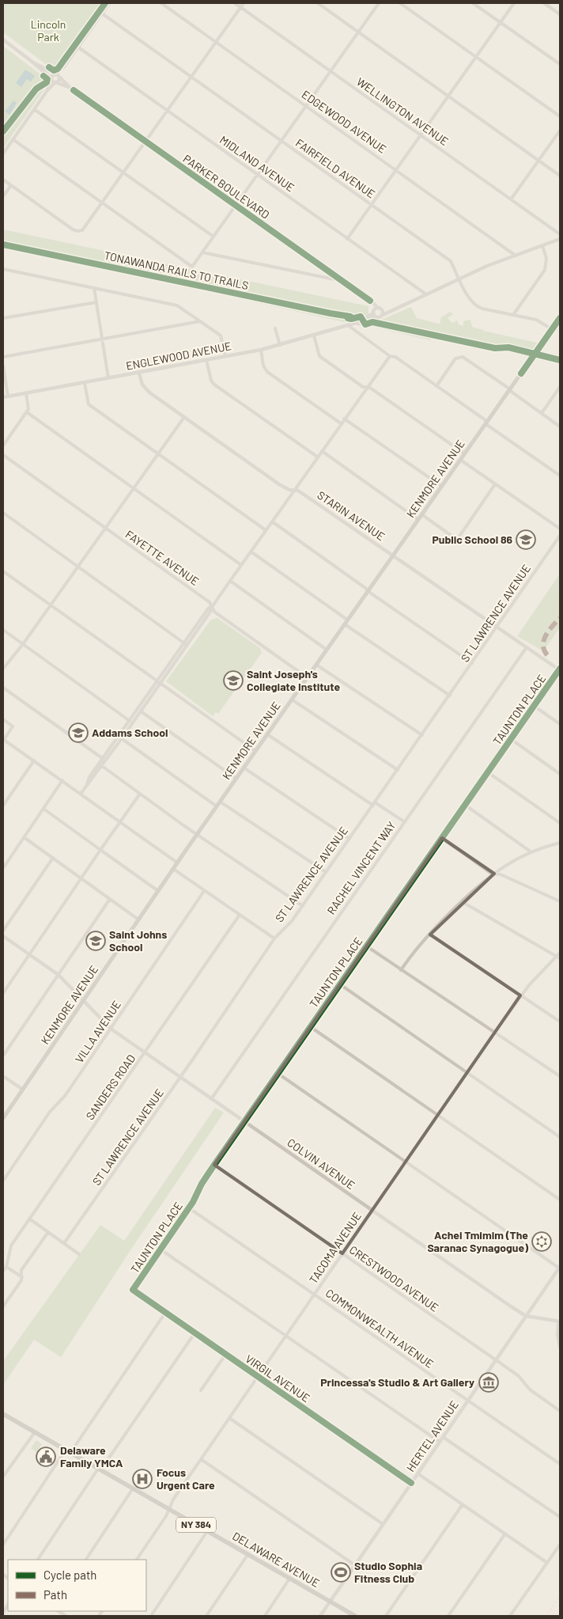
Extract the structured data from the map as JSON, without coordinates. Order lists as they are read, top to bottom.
{
  "streets": {
    "main road": ["KENMORE AVENUE", "NY 384", "DELAWARE AVENUE"],
    "street": [
      "WELLINGTON AVENUE",
      "EDGEWOOD AVENUE",
      "MIDLAND AVENUE",
      "FAIRFIELD AVENUE",
      "PARKER BOULEVARD",
      "ENGLEWOOD AVENUE",
      "STARIN AVENUE",
      "FAYETTE AVENUE",
      "ST LAWRENCE AVENUE",
      "TAUNTON PLACE",
      "RACHEL VINCENT WAY",
      "VILLA AVENUE",
      "SANDERS ROAD",
      "COLVIN AVENUE",
      "TACOMA AVENUE",
      "CRESTWOOD AVENUE",
      "COMMONWEALTH AVENUE",
      "VIRGIL AVENUE",
      "HERTEL AVENUE"
    ],
    "cycle path": ["TONAWANDA RAILS TO TRAILS"]
  },
  "crossings": [
    ["EDGEWOOD AVENUE", "ENGLEWOOD AVENUE"],
    ["MIDLAND AVENUE", "ENGLEWOOD AVENUE"],
    ["FAIRFIELD AVENUE", "ENGLEWOOD AVENUE"],
    ["FAIRFIELD AVENUE", "KENMORE AVENUE"],
    ["PARKER BOULEVARD", "ENGLEWOOD AVENUE"],
    ["ENGLEWOOD AVENUE", "STARIN AVENUE"],
    ["KENMORE AVENUE", "STARIN AVENUE"],
    ["KENMORE AVENUE", "FAYETTE AVENUE"],
    ["KENMORE AVENUE", "COLVIN AVENUE"],
    ["STARIN AVENUE", "ST LAWRENCE AVENUE"],
    ["STARIN AVENUE", "TAUNTON PLACE"],
    ["STARIN AVENUE", "RACHEL VINCENT WAY"],
    ["ST LAWRENCE AVENUE", "COLVIN AVENUE"],
    ["TAUNTON PLACE", "COLVIN AVENUE"],
    ["TAUNTON PLACE", "CRESTWOOD AVENUE"],
    ["TAUNTON PLACE", "COMMONWEALTH AVENUE"],
    ["TAUNTON PLACE", "VIRGIL AVENUE"],
    ["RACHEL VINCENT WAY", "COLVIN AVENUE"],
    ["VILLA AVENUE", "COLVIN AVENUE"],
    ["SANDERS ROAD", "COLVIN AVENUE"],
    ["COLVIN AVENUE", "TACOMA AVENUE"],
    ["COLVIN AVENUE", "HERTEL AVENUE"],
    ["TACOMA AVENUE", "CRESTWOOD AVENUE"],
    ["TACOMA AVENUE", "COMMONWEALTH AVENUE"],
    ["TACOMA AVENUE", "VIRGIL AVENUE"],
    ["TACOMA AVENUE", "DELAWARE AVENUE"],
    ["CRESTWOOD AVENUE", "HERTEL AVENUE"],
    ["COMMONWEALTH AVENUE", "HERTEL AVENUE"],
    ["VIRGIL AVENUE", "HERTEL AVENUE"],
    ["HERTEL AVENUE", "DELAWARE AVENUE"]
  ],
  "parks": ["Lincoln Park"],
  "places": {
    "school or university": [
      "Public School 86",
      "Saint Joseph's Collegiate Institute",
      "Addams School",
      "Saint Johns School"
    ],
    "synagogue": ["Achei Tmimim (The Saranac Synagogue)"],
    "museum": ["Princessa's Studio & Art Gallery"],
    "public building": ["Delaware Family YMCA"],
    "hospital": ["Focus Urgent Care"],
    "sports": ["Studio Sophia Fitness Club"]
  },
  "legend": ["Cycle path", "Path"]
}
